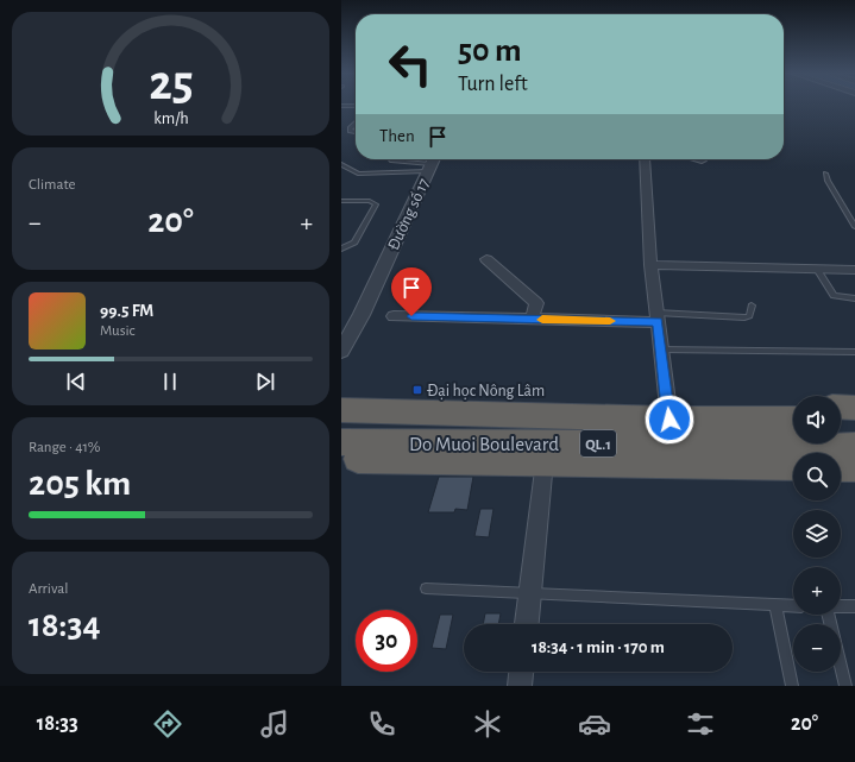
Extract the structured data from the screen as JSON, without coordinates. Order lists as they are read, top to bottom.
{
  "streets": {
    "highway": ["Do Muoi Boulevard", "QL.1"],
    "street": ["Đường số 17"]
  },
  "places": {
    "transit": ["Đại học Nông Lâm"]
  },
  "page": {
    "turn": ["50 m", "Turn left"],
    "then": "Then",
    "tile": [
      "Climate",
      ["Range · 41%", "205 km"],
      ["Arrival", "18:34"]
    ],
    "heat": ["−", "20°", "+"],
    "song": ["99.5 FM", "Music"],
    "map_buttons": ["+", "−"],
    "limit": "30",
    "trip": "18:34 · 1 min · 170 m",
    "tabs": ["18:33", "20°"],
    "gauge": ["25", "km/h"]
  }
}
